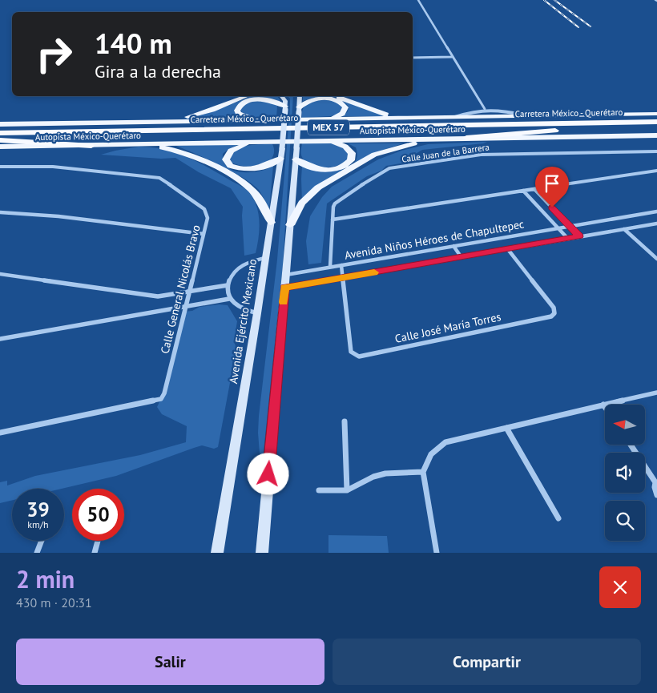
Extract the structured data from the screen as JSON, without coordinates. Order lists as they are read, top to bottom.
{
  "streets": {
    "highway": ["Carretera México - Querétaro", "MEX 57"],
    "main road": ["Autopista México-Querétaro", "Avenida Ejército Mexicano"],
    "street": [
      "Calle Juan de la Barrera",
      "Avenida Niños Héroes de Chapultepec",
      "Calle General Nicolás Bravo",
      "Calle José María Torres"
    ]
  },
  "crossings": [
    ["Calle Juan de la Barrera", "Avenida Niños Héroes de Chapultepec"],
    ["Avenida Niños Héroes de Chapultepec", "Calle José María Torres"]
  ],
  "north": "left",
  "page": {
    "turn": ["140 m", "Gira a la derecha"],
    "speed": "39 km/h",
    "limit": "50",
    "heading": ["2 min", "430 m · 20:31"],
    "buttons": ["Salir", "Compartir"]
  }
}
